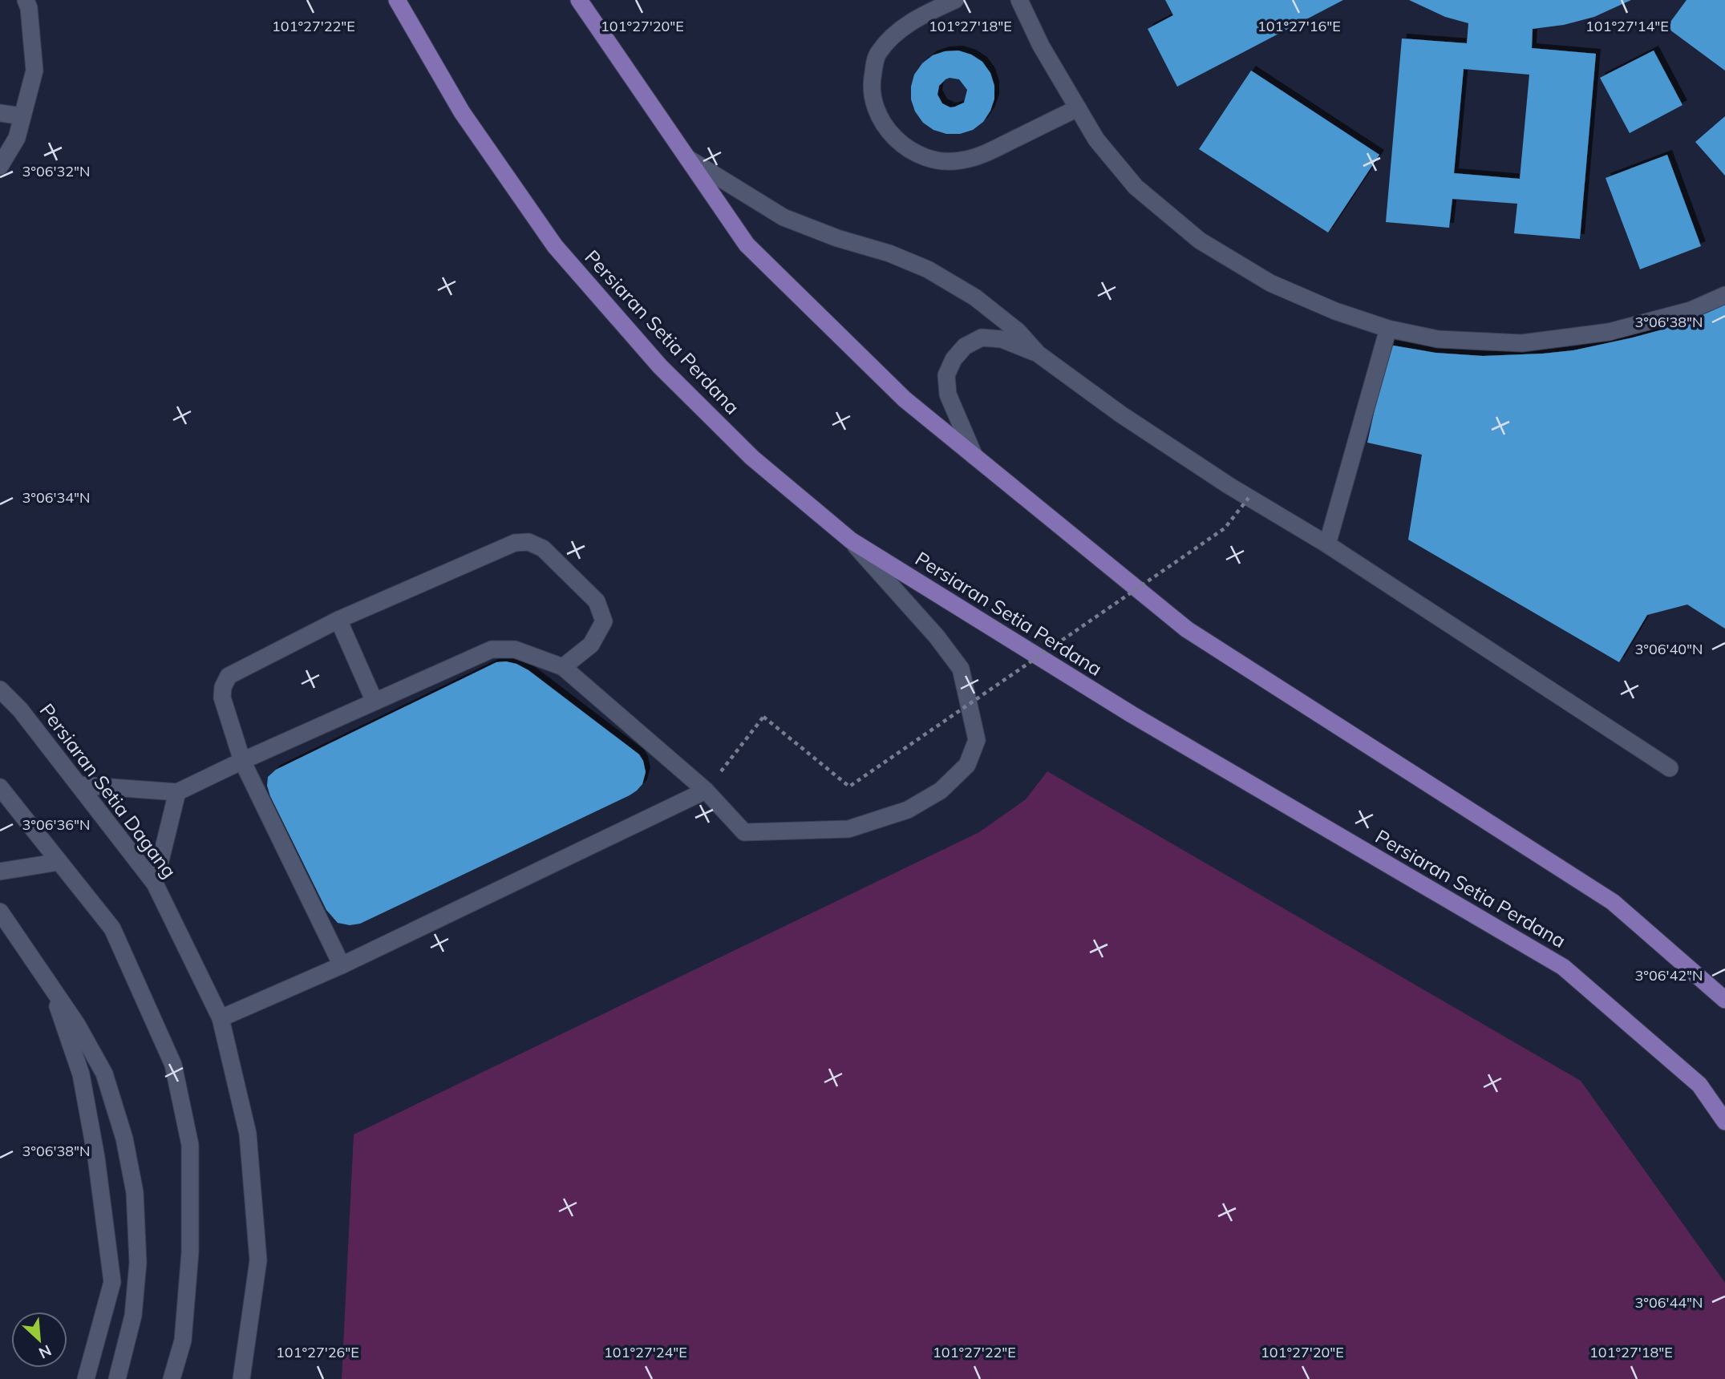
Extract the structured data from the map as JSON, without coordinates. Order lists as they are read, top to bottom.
{
  "streets": {
    "main road": ["Persiaran Setia Perdana"],
    "street": ["Persiaran Setia Dagang"]
  },
  "north": "bottom right",
  "coordinates": [
    "101°27'16\"E",
    "101°27'14\"E",
    "101°27'22\"E",
    "101°27'20\"E",
    "101°27'18\"E",
    "3°06'32\"N",
    "3°06'38\"N",
    "3°06'34\"N",
    "3°06'40\"N",
    "3°06'36\"N",
    "3°06'42\"N",
    "3°06'44\"N",
    "101°27'26\"E",
    "101°27'24\"E"
  ]
}
